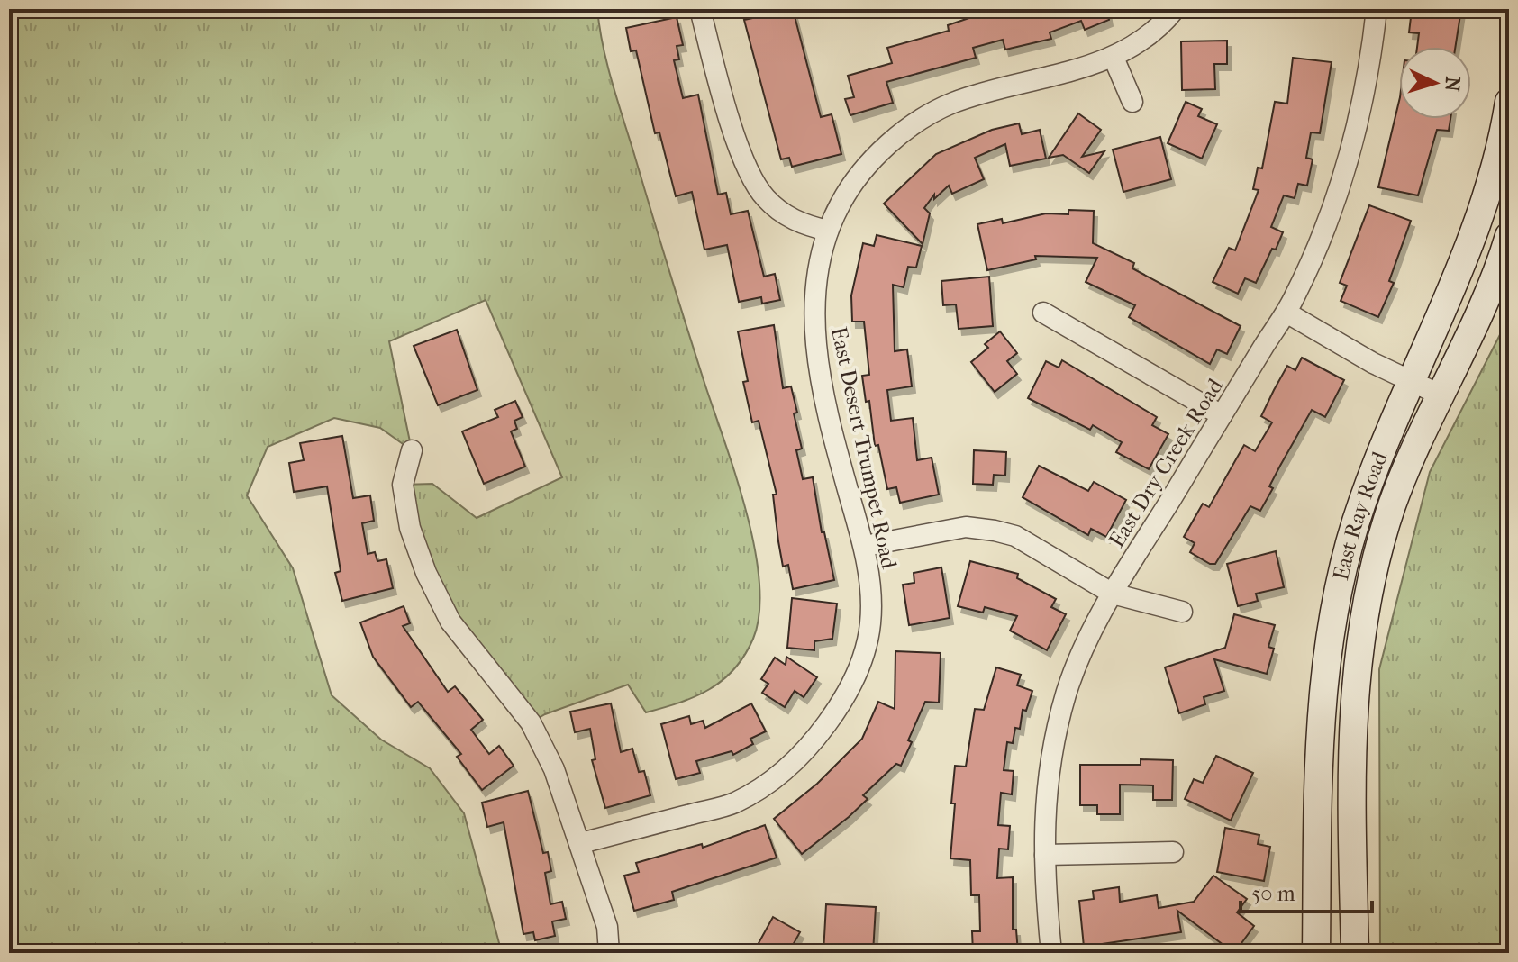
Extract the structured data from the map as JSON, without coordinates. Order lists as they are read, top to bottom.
{
  "streets": {
    "main road": ["East Ray Road"],
    "street": ["East Desert Trumpet Road", "East Dry Creek Road"]
  },
  "scale_bar": "50 m",
  "north": "right"
}
